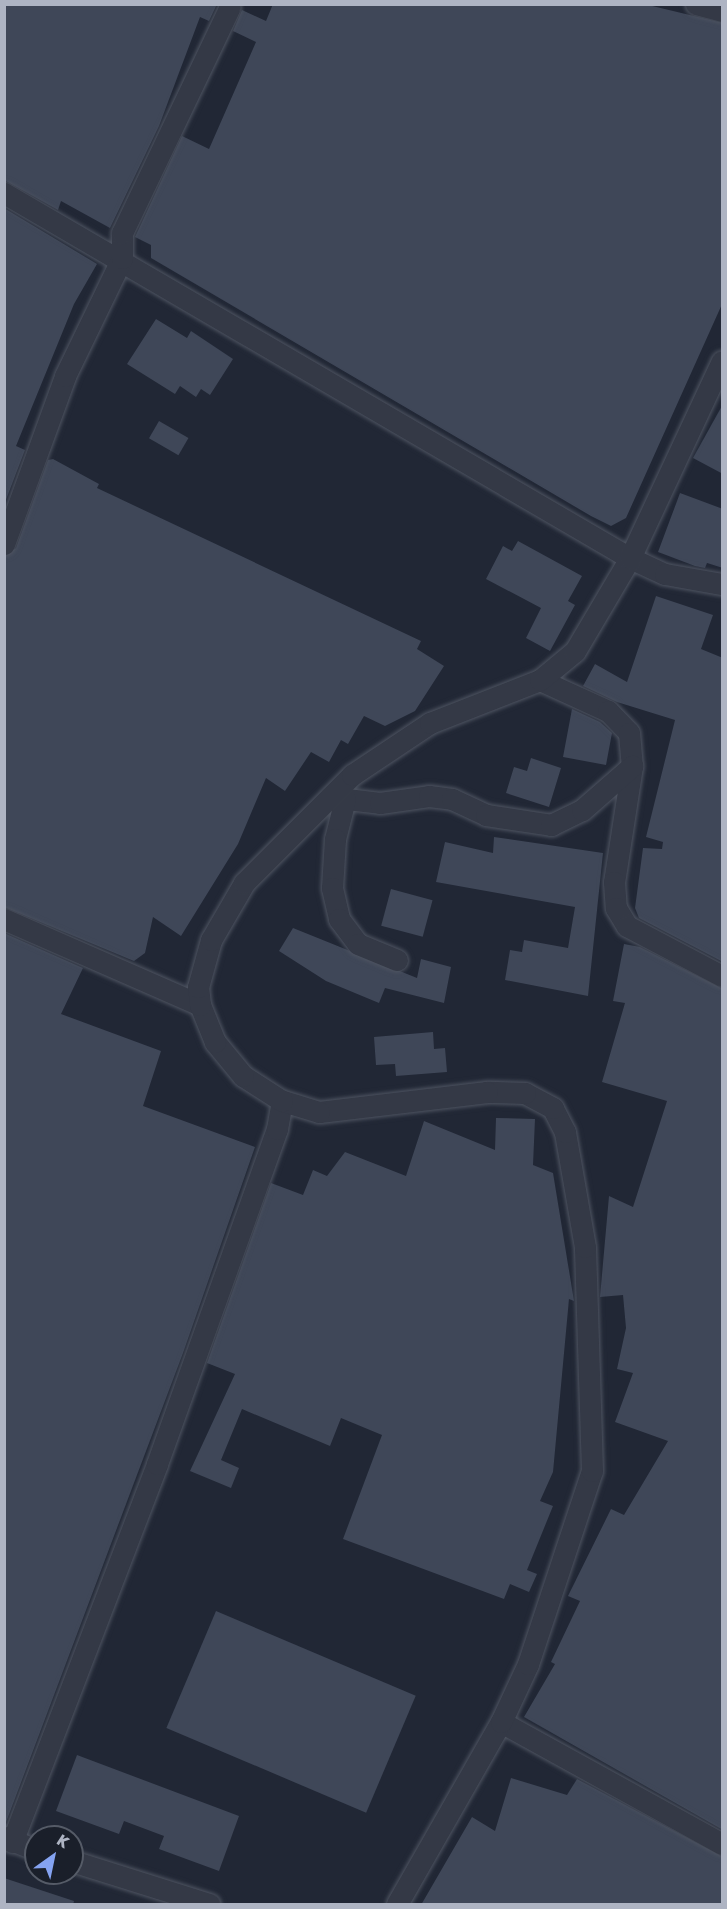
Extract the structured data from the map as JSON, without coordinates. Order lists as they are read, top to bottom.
{
  "north": "top right"
}
